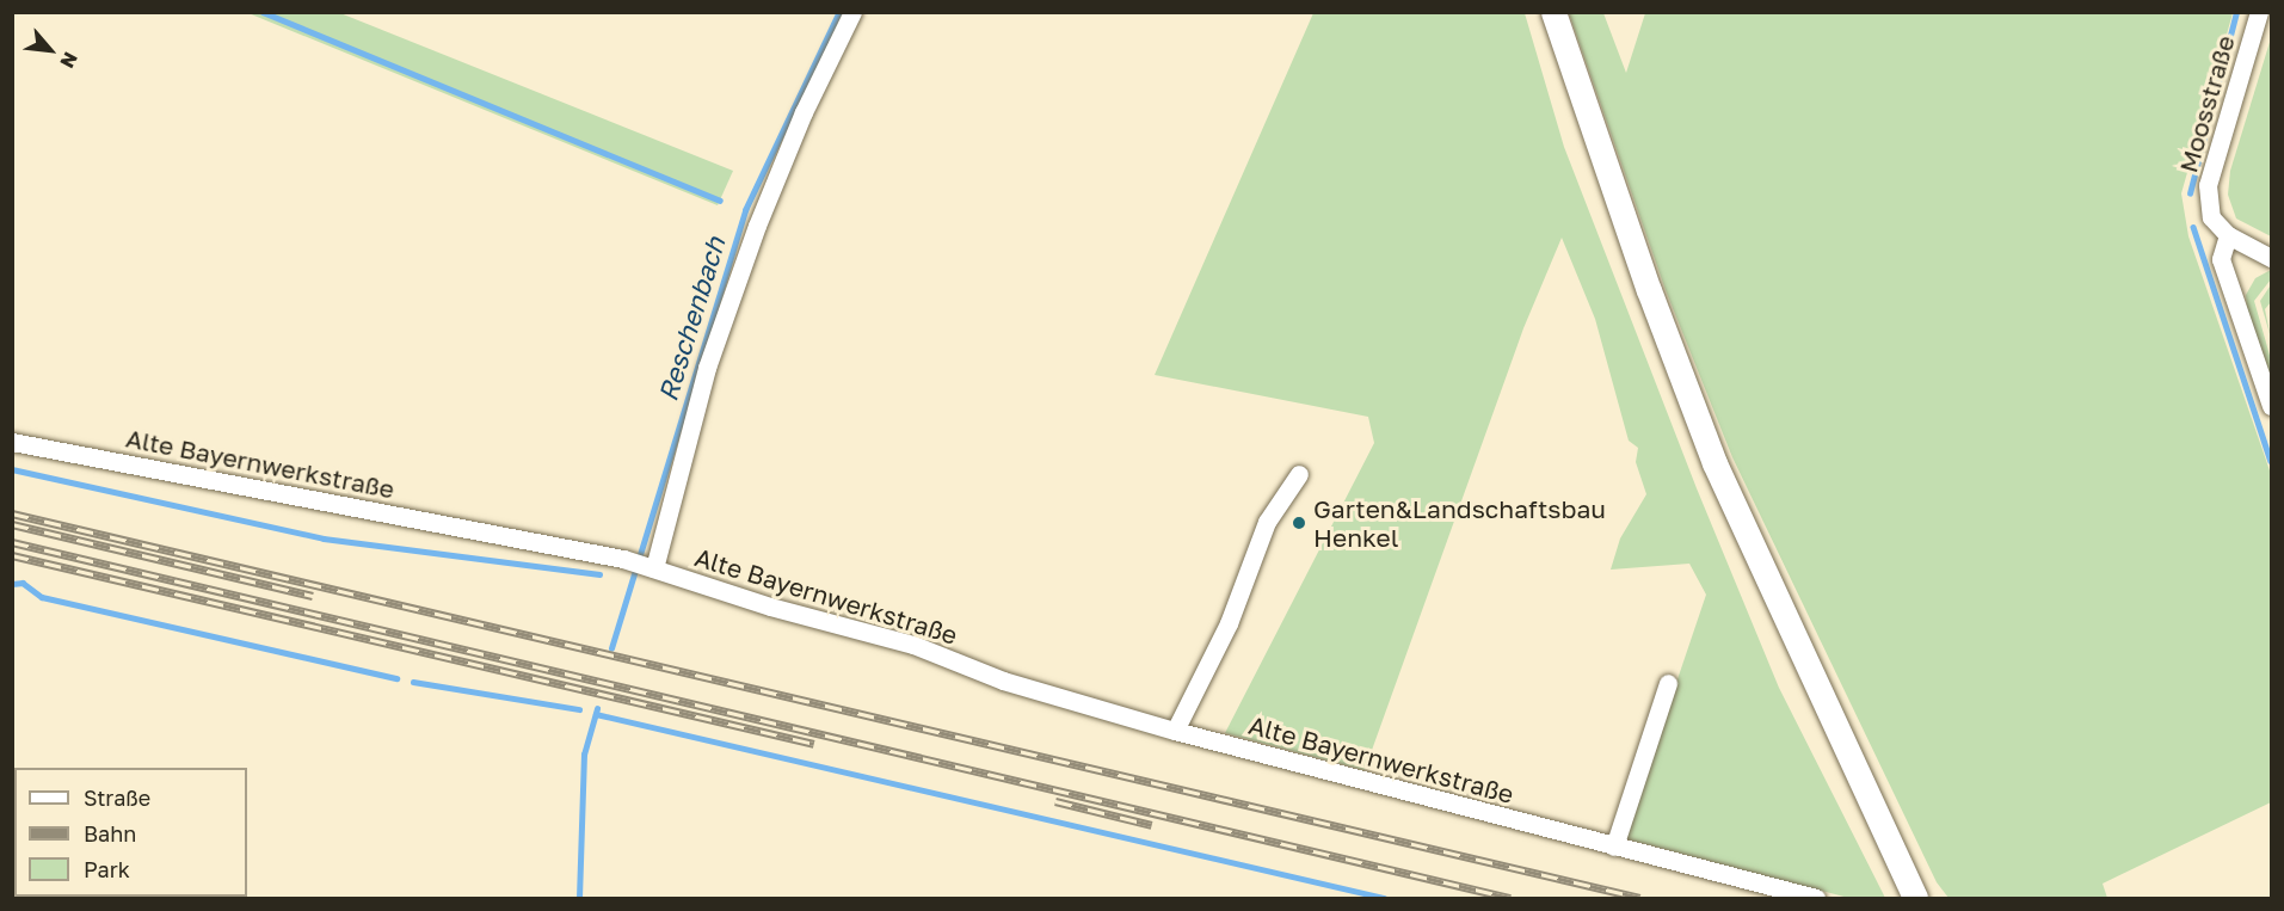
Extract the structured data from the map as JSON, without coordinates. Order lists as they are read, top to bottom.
{
  "streets": {
    "street": ["Moosstraße", "Alte Bayernwerkstraße"]
  },
  "water": ["Reschenbach"],
  "places": ["Garten&Landschaftsbau Henkel"],
  "legend": ["Straße", "Bahn", "Park"],
  "north": "bottom right"
}
